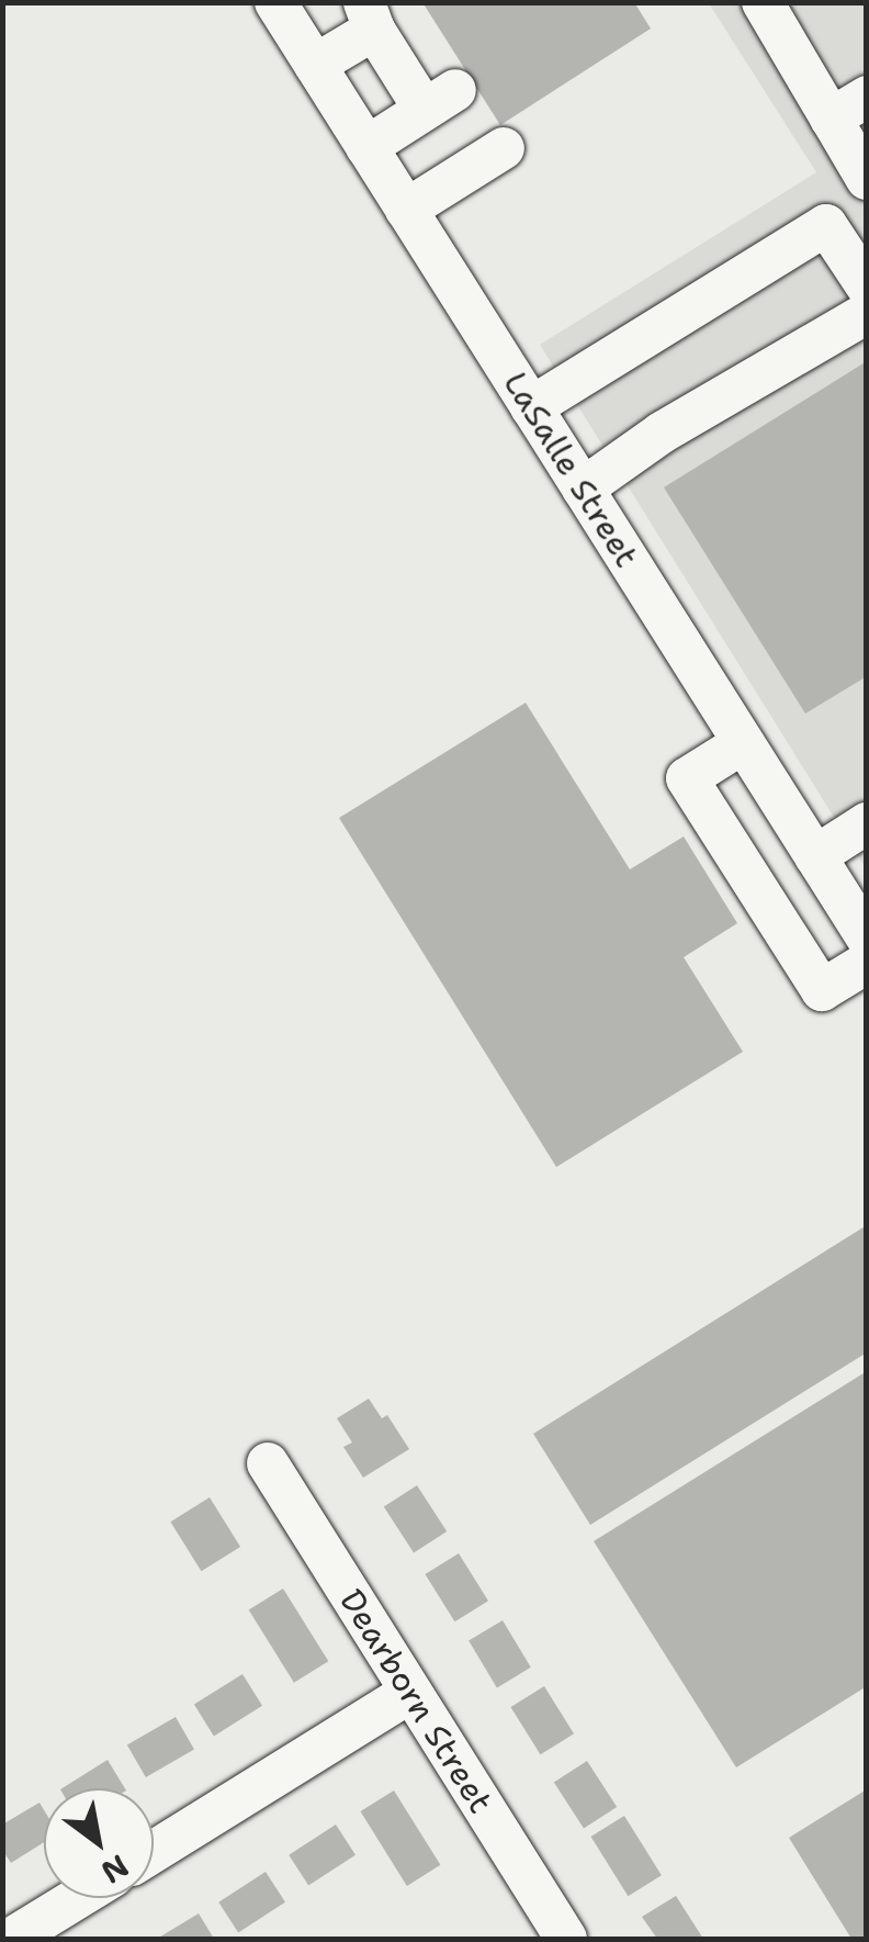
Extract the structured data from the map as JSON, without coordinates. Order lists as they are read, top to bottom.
{
  "streets": {
    "street": ["LaSalle Street", "Dearborn Street"]
  },
  "north": "bottom right"
}
